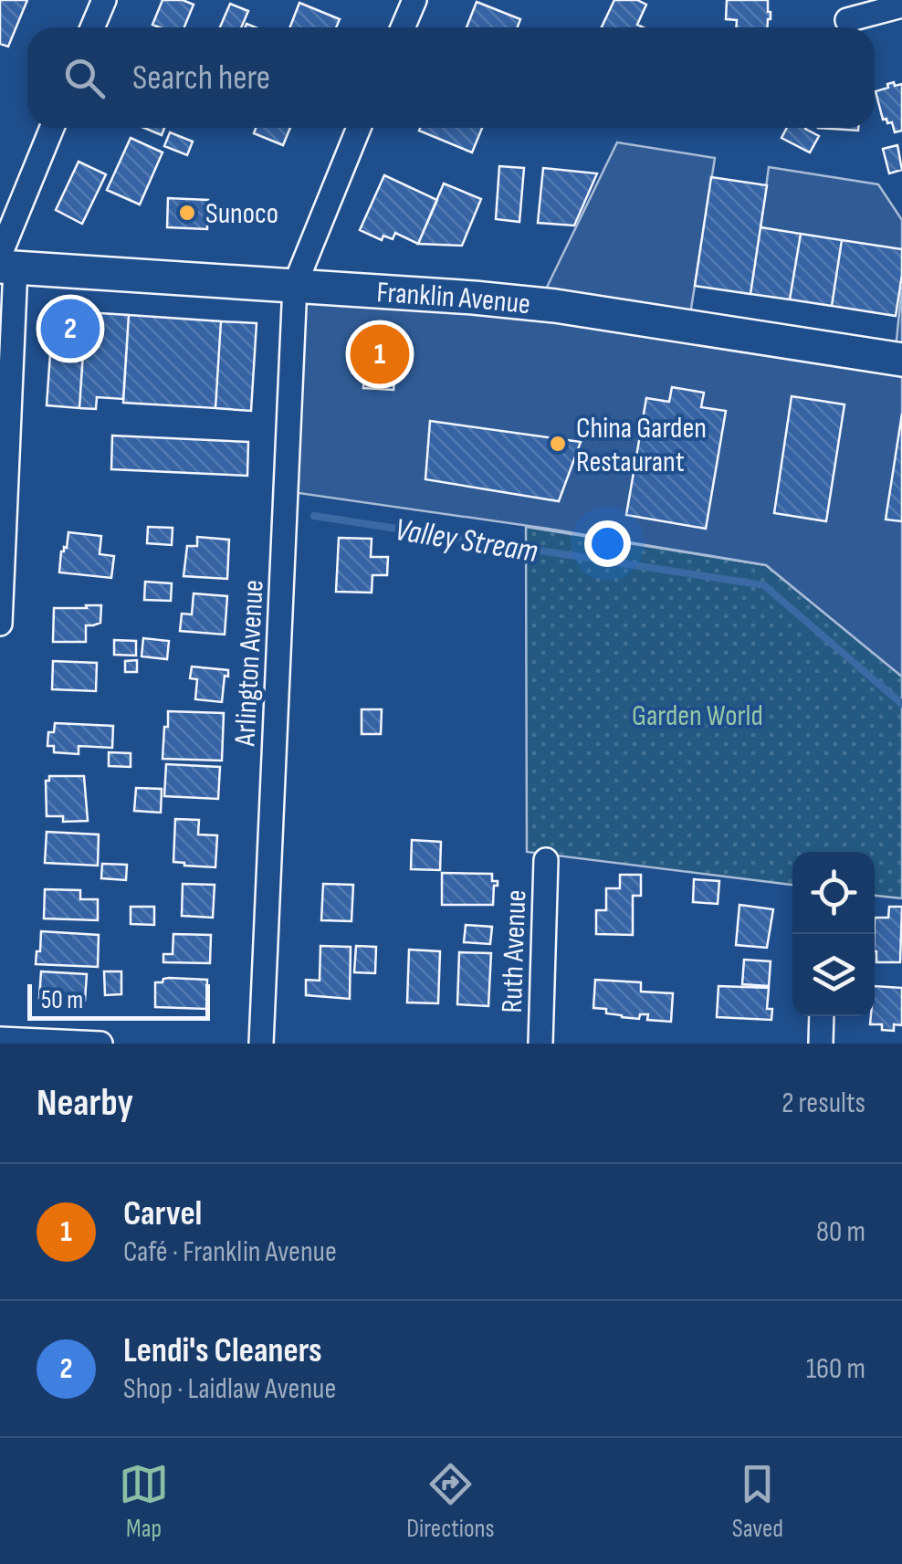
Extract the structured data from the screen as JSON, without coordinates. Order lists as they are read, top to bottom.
{
  "streets": {
    "main road": ["Franklin Avenue"],
    "street": ["Arlington Avenue", "Ruth Avenue"]
  },
  "crossings": [
    ["Franklin Avenue", "Arlington Avenue"]
  ],
  "water": ["Valley Stream"],
  "parks": ["Garden World"],
  "places": ["Sunoco", "China Garden Restaurant"],
  "scale_bar": "50 m",
  "page": {
    "search": "Search here",
    "pins": ["2", "1"],
    "scale": "50 m",
    "heading": ["Nearby", "2 results"],
    "list": [
      {
        "mark": "1",
        "name": "Carvel",
        "note": "Café · Franklin Avenue",
        "value": "80 m"
      },
      {
        "mark": "2",
        "name": "Lendi's Cleaners",
        "note": "Shop · Laidlaw Avenue",
        "value": "160 m"
      }
    ],
    "nav": ["Map", "Directions", "Saved"]
  }
}
